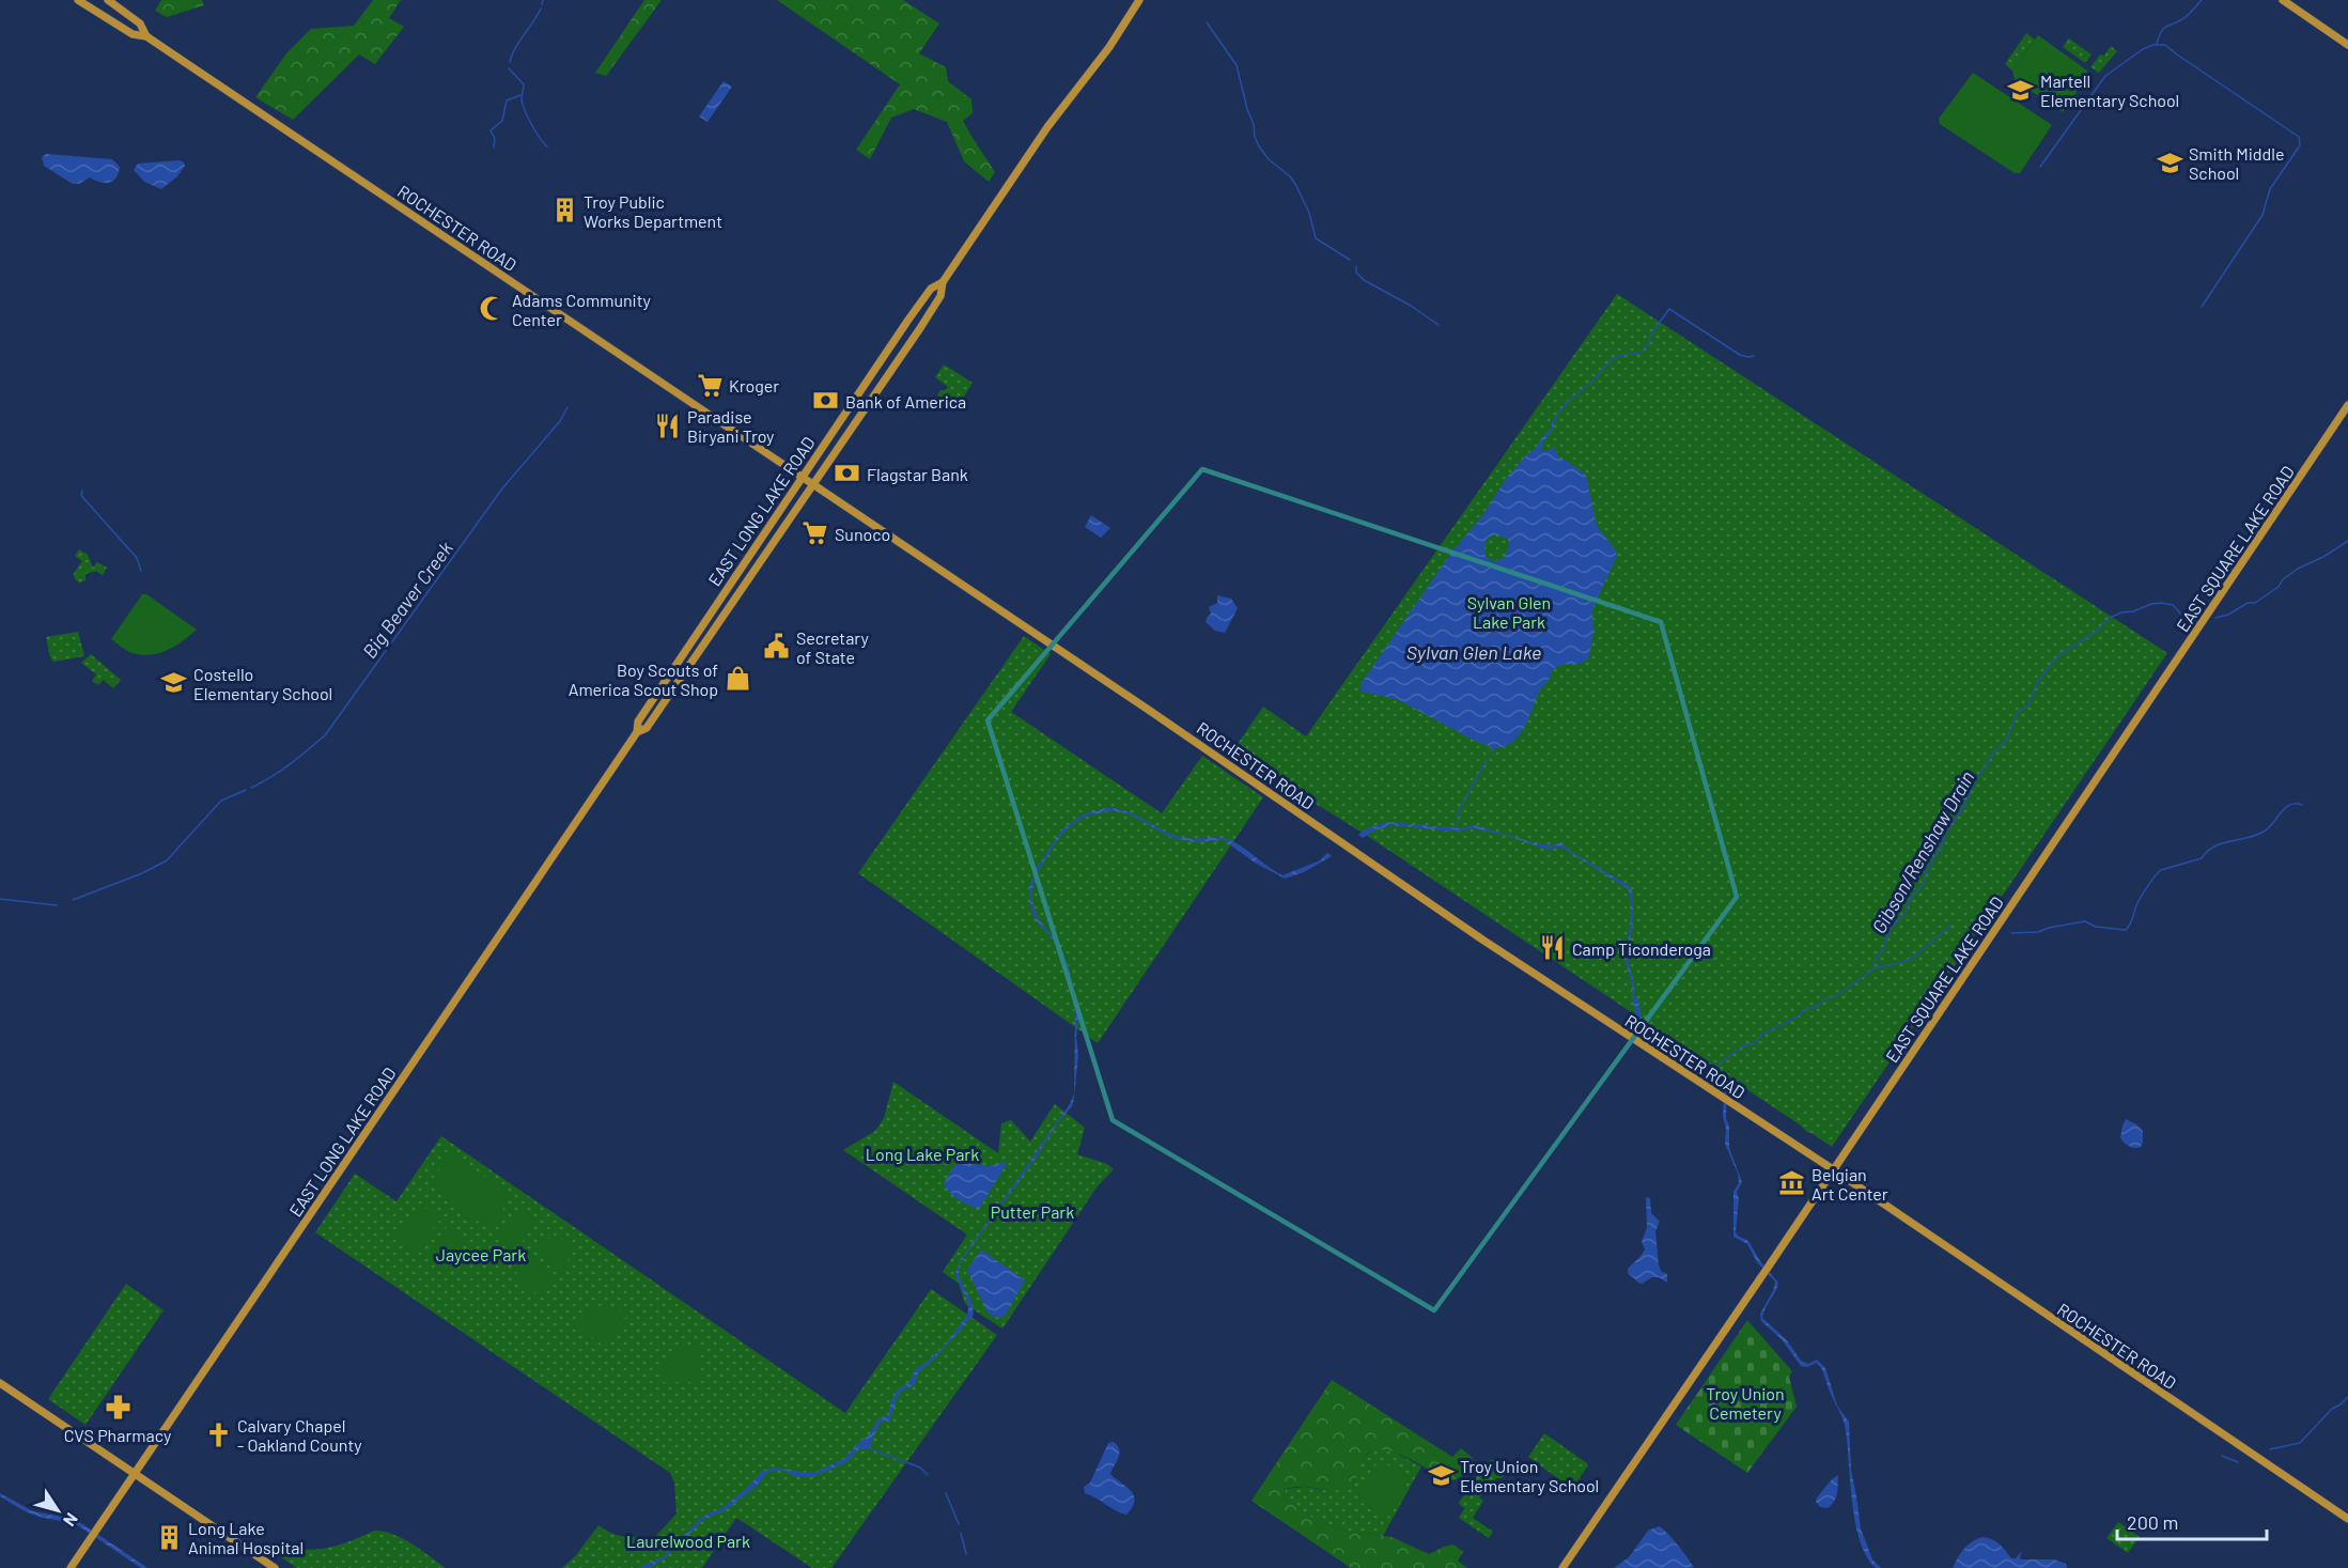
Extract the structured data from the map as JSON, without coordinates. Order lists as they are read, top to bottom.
{
  "streets": {
    "main road": ["ROCHESTER ROAD", "EAST LONG LAKE ROAD", "EAST SQUARE LAKE ROAD"]
  },
  "crossings": [
    ["ROCHESTER ROAD", "EAST LONG LAKE ROAD"],
    ["ROCHESTER ROAD", "EAST SQUARE LAKE ROAD"]
  ],
  "water": ["Big Beaver Creek", "Sylvan Glen Lake", "Gibson/Renshaw Drain"],
  "parks": [
    "Sylvan Glen Lake Park",
    "Long Lake Park",
    "Putter Park",
    "Jaycee Park",
    "Troy Union Cemetery",
    "Laurelwood Park"
  ],
  "places": {
    "school or university": [
      "Martell Elementary School",
      "Smith Middle School",
      "Costello Elementary School",
      "Troy Union Elementary School"
    ],
    "building": ["Troy Public Works Department", "Long Lake Animal Hospital"],
    "mosque": ["Adams Community Center"],
    "supermarket": ["Kroger", "Sunoco"],
    "bank": ["Bank of America", "Flagstar Bank"],
    "restaurant": ["Paradise Biryani Troy", "Camp Ticonderoga"],
    "public building": ["Secretary of State"],
    "shop": ["Boy Scouts of America Scout Shop"],
    "museum": ["Belgian Art Center"],
    "pharmacy": ["CVS Pharmacy"],
    "church": ["Calvary Chapel - Oakland County"]
  },
  "scale_bar": "200 m",
  "north": "bottom right"
}
